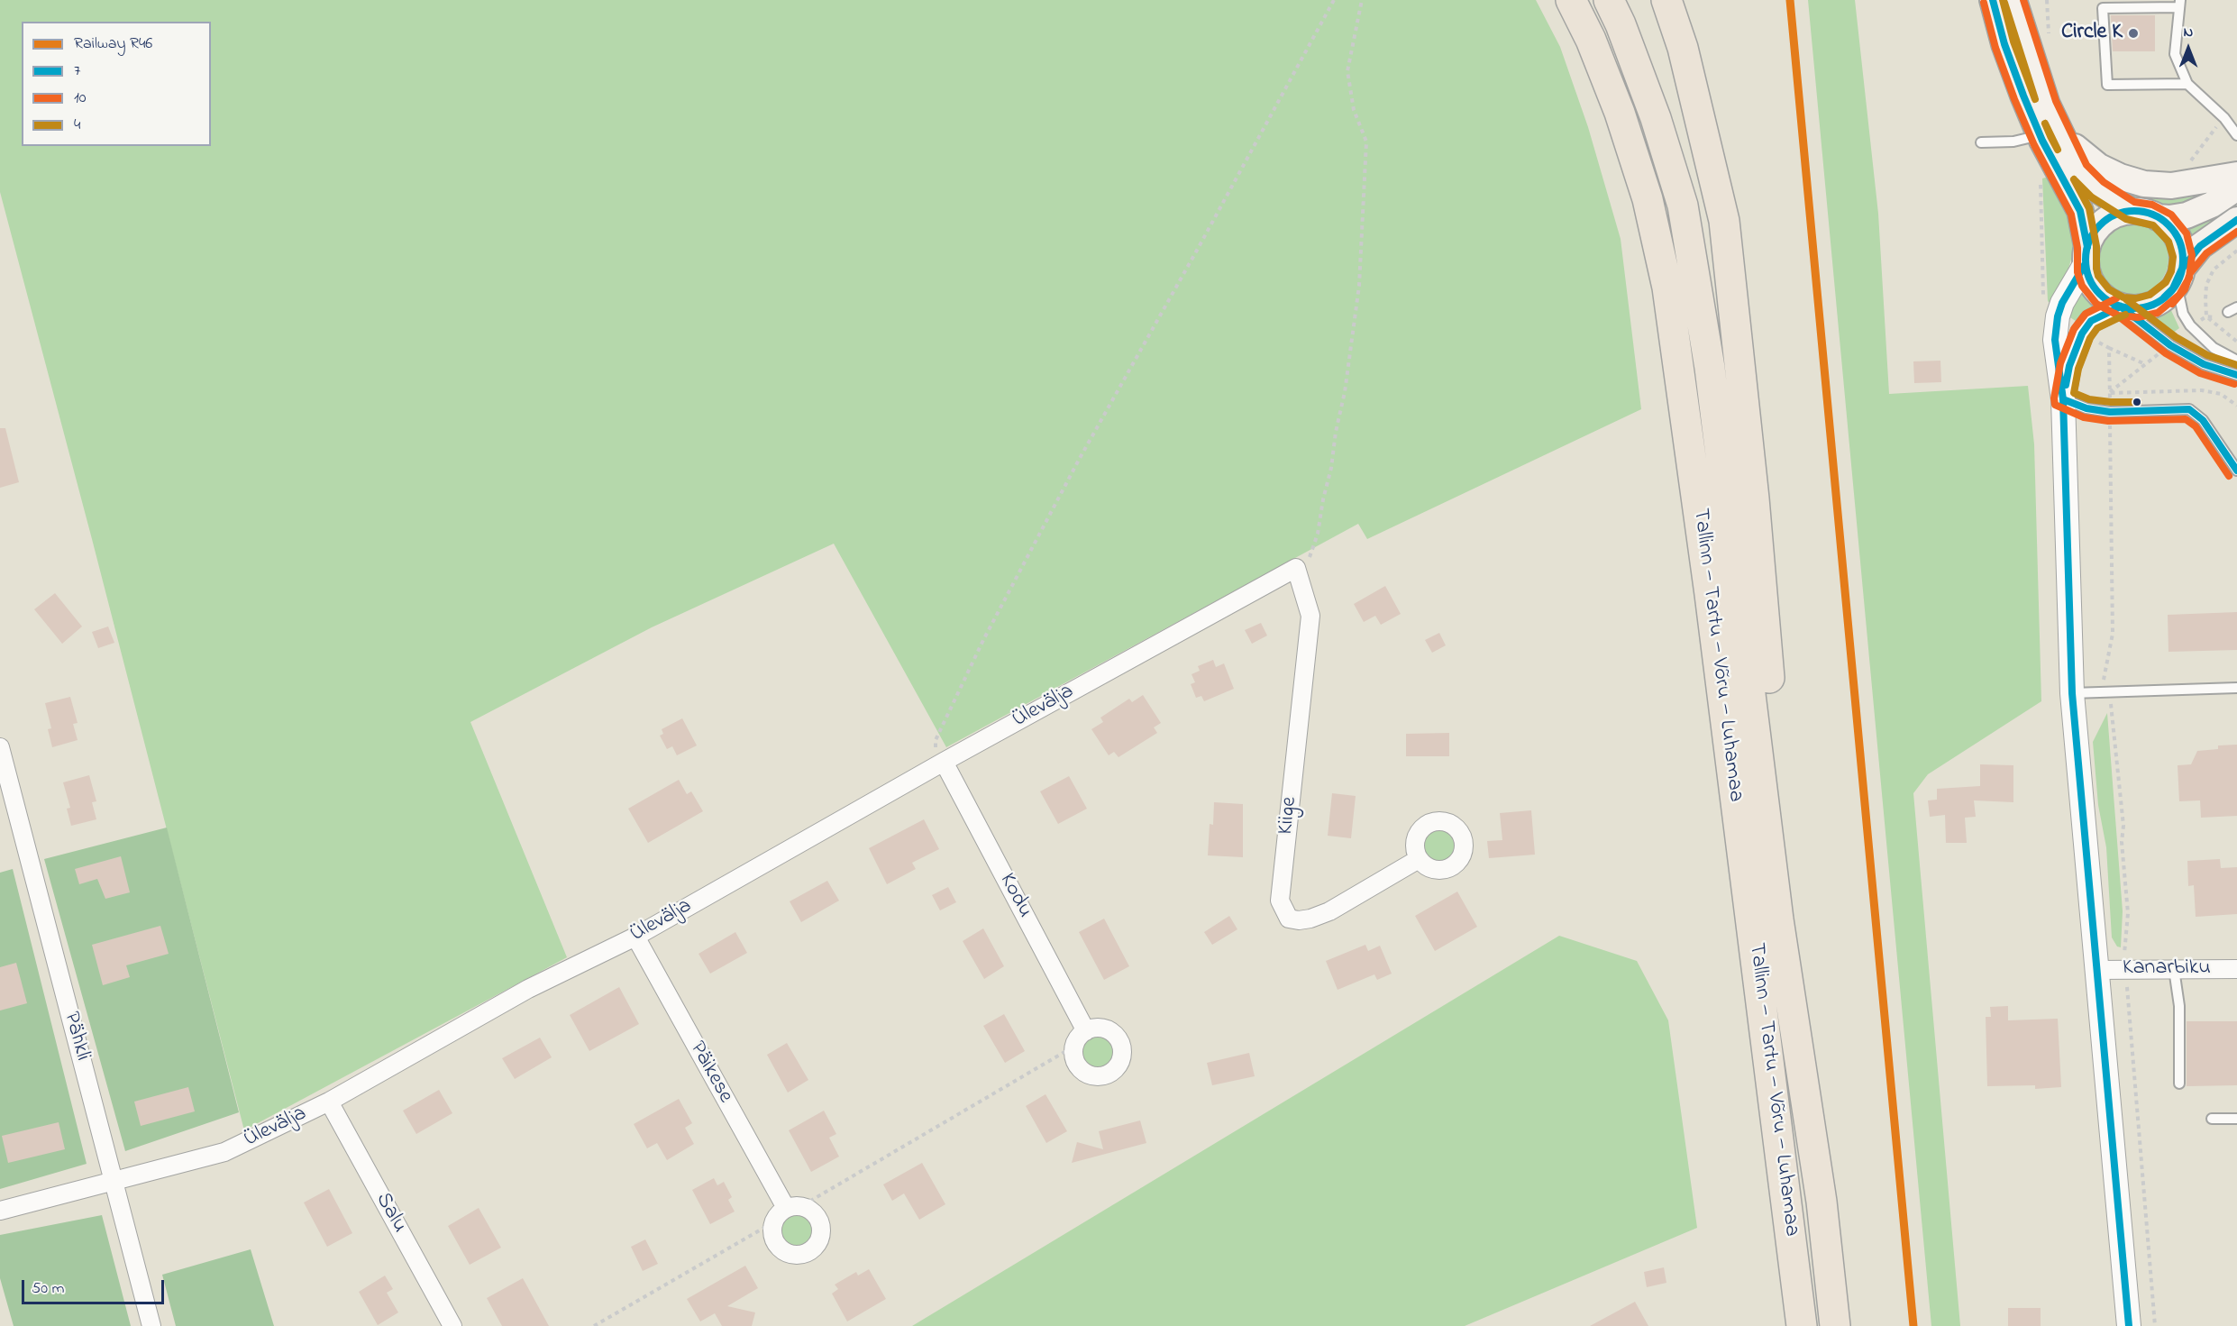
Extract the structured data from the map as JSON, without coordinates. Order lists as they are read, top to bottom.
{
  "streets": {
    "highway": ["Tallinn — Tartu — Võru — Luhamaa"],
    "street": [
      "Ülevälja",
      "Kiige",
      "Kodu",
      "Kanarbiku",
      "Pähkli",
      "Päikese",
      "Salu"
    ]
  },
  "crossings": [
    ["Ülevälja", "Kiige"],
    ["Ülevälja", "Kodu"],
    ["Ülevälja", "Pähkli"],
    ["Ülevälja", "Päikese"],
    ["Ülevälja", "Salu"]
  ],
  "places": ["Circle K"],
  "lines": [
    "rail line R46",
    "transit line 7",
    "transit line 10",
    "transit line 4"
  ],
  "legend": [
    "Railway R46",
    "7",
    "10",
    "4"
  ],
  "scale_bar": "50 m",
  "north": "top"
}
